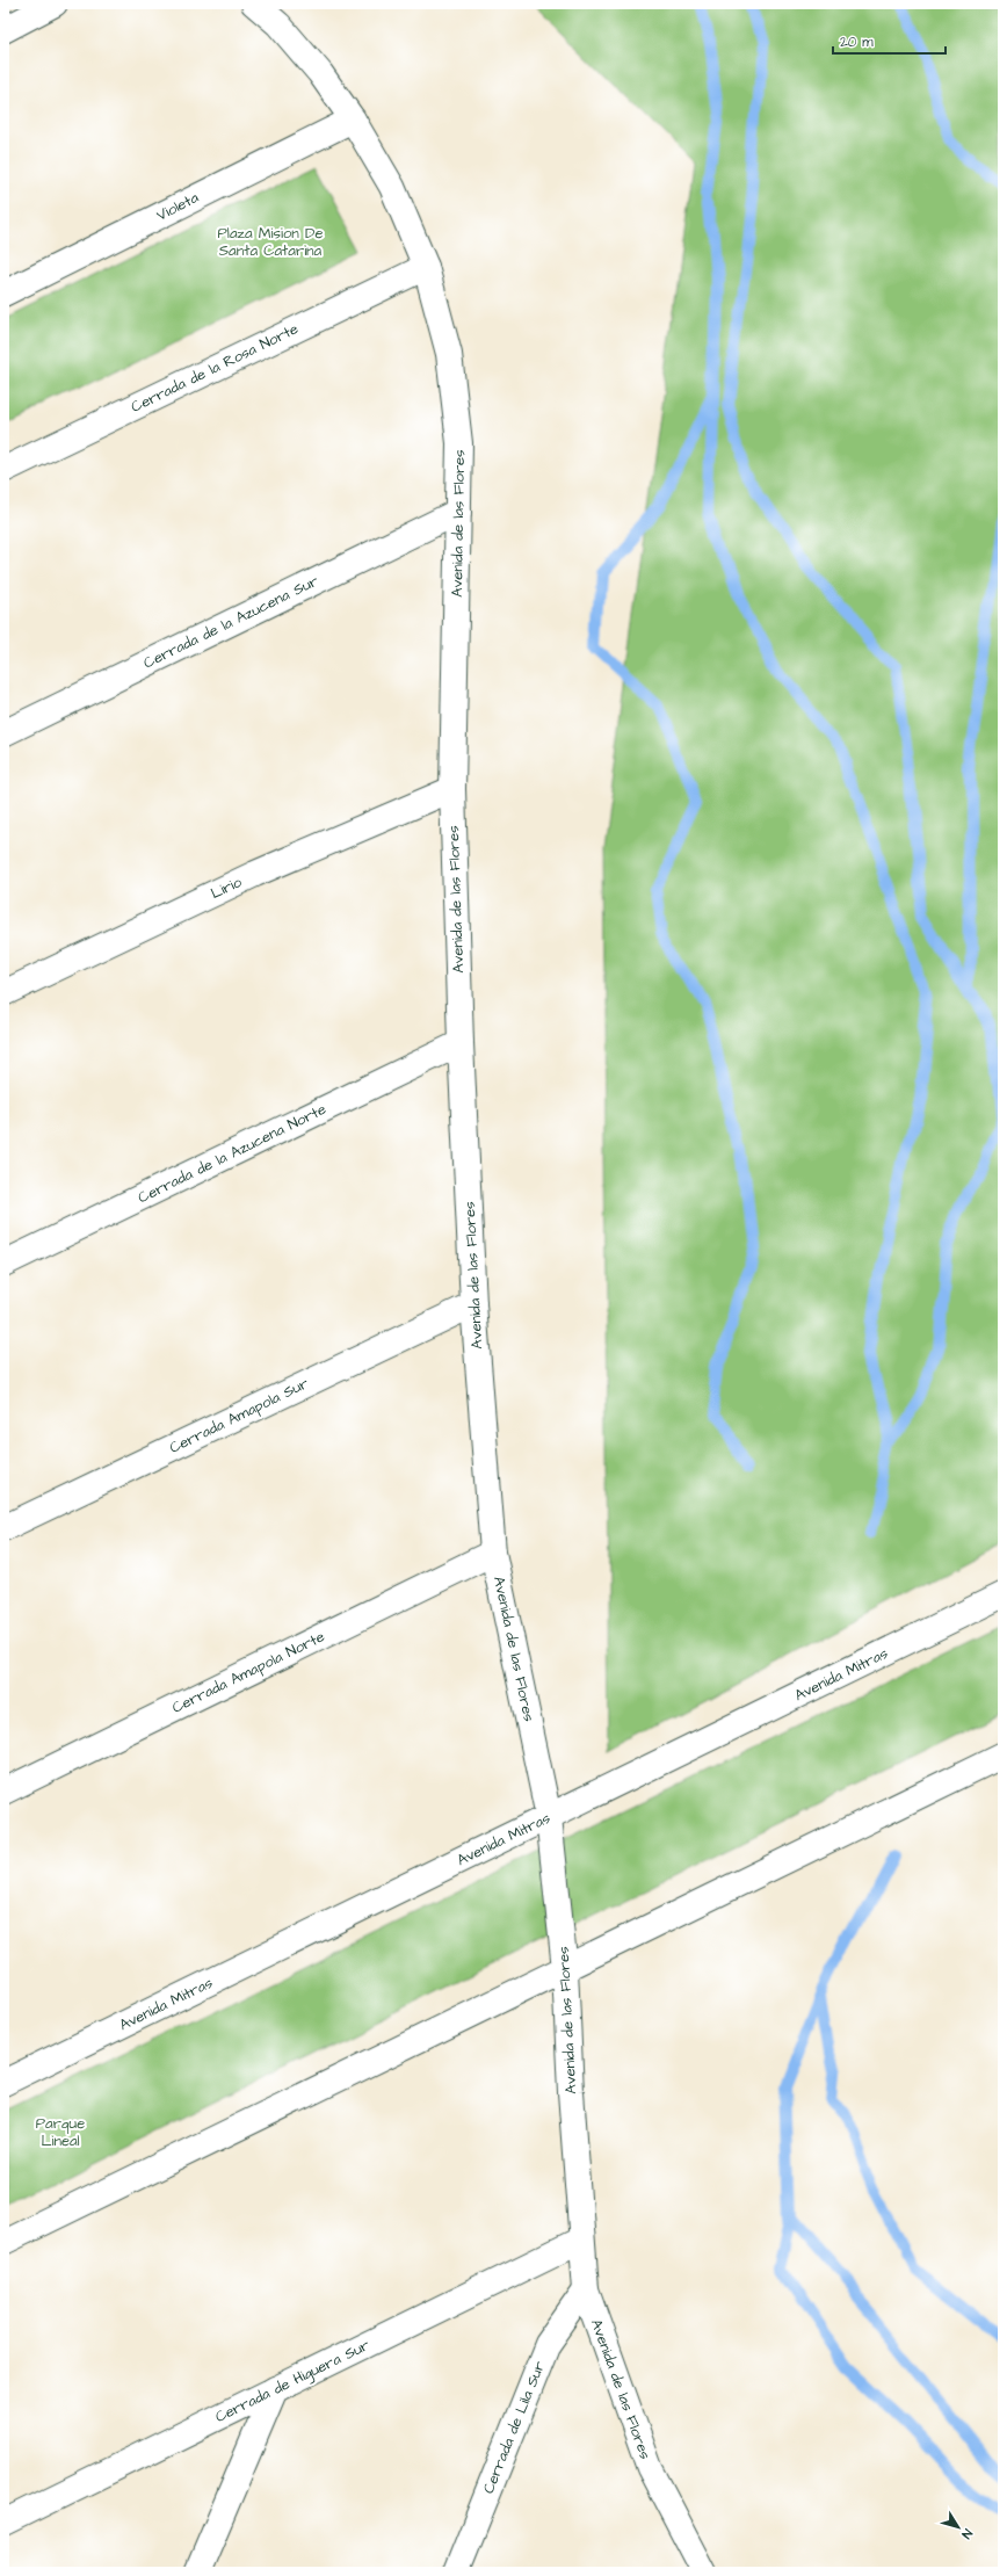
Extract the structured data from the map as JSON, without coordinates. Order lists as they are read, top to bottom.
{
  "streets": {
    "street": [
      "Violeta",
      "Cerrada de la Rosa Norte",
      "Avenida de las Flores",
      "Cerrada de la Azucena Sur",
      "Lirio",
      "Cerrada de la Azucena Norte",
      "Cerrada Amapola Sur",
      "Cerrada Amapola Norte",
      "Avenida Mitras",
      "Cerrada de Higuera Sur",
      "Cerrada de Lila Sur"
    ]
  },
  "crossings": [
    ["Violeta", "Avenida de las Flores"],
    ["Cerrada de la Rosa Norte", "Avenida de las Flores"],
    ["Avenida de las Flores", "Cerrada de la Azucena Sur"],
    ["Avenida de las Flores", "Lirio"],
    ["Avenida de las Flores", "Cerrada de la Azucena Norte"],
    ["Avenida de las Flores", "Cerrada Amapola Sur"],
    ["Avenida de las Flores", "Cerrada Amapola Norte"],
    ["Avenida de las Flores", "Avenida Mitras"],
    ["Avenida de las Flores", "Cerrada de Higuera Sur"],
    ["Avenida de las Flores", "Cerrada de Lila Sur"]
  ],
  "parks": ["Plaza Mision De Santa Catarina", "Parque Lineal"],
  "scale_bar": "20 m",
  "north": "bottom right"
}
